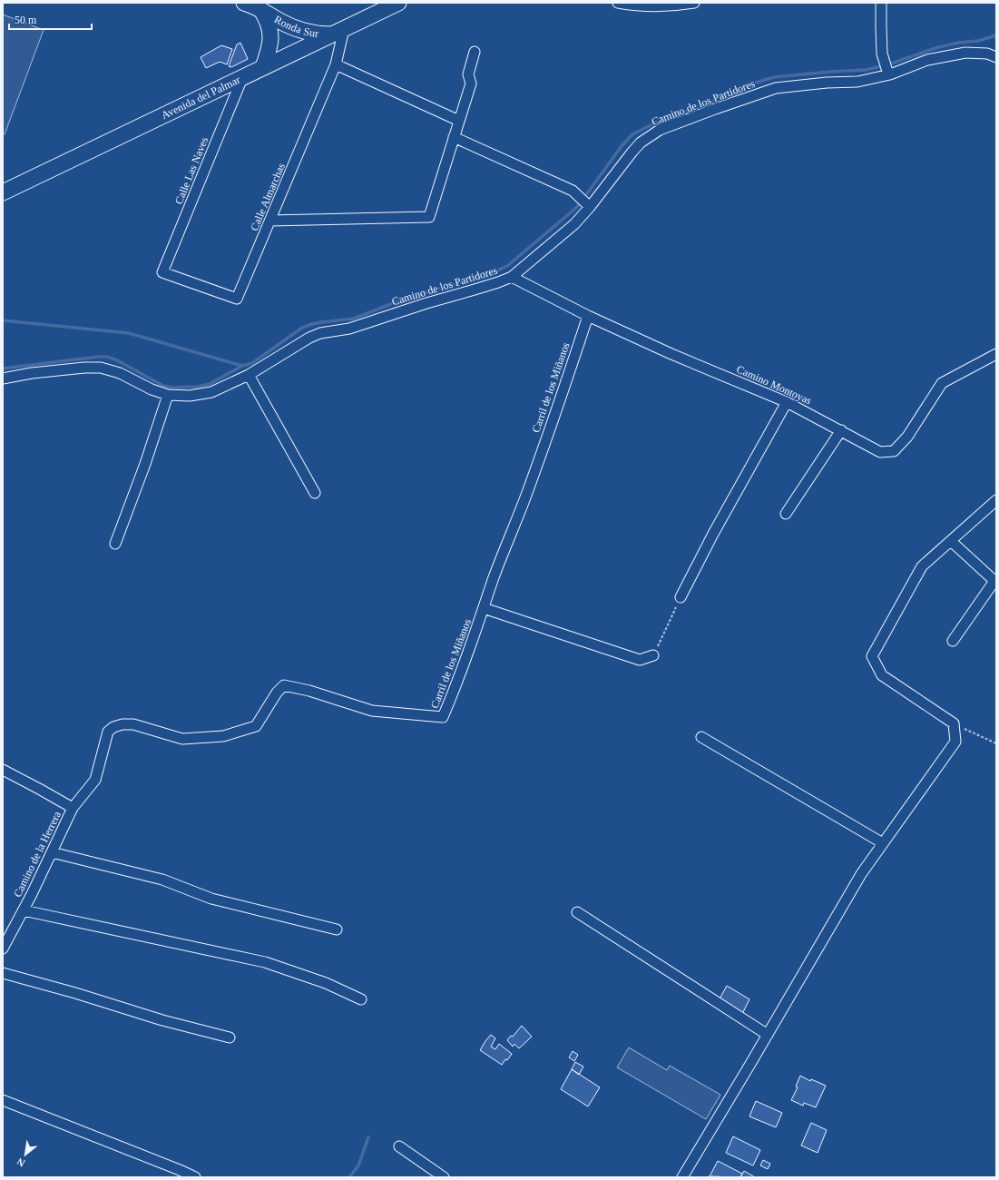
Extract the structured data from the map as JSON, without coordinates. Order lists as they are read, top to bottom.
{
  "streets": {
    "main road": ["Ronda Sur", "Avenida del Palmar"],
    "street": [
      "Camino de los Partidores",
      "Calle Las Naves",
      "Calle Almarchas",
      "Camino Montoyas",
      "Carril de los Miñanos",
      "Camino de la Herrera"
    ]
  },
  "crossings": [
    ["Ronda Sur", "Avenida del Palmar"],
    ["Ronda Sur", "Calle Almarchas"],
    ["Avenida del Palmar", "Calle Las Naves"],
    ["Avenida del Palmar", "Calle Almarchas"],
    ["Camino de los Partidores", "Camino Montoyas"],
    ["Calle Las Naves", "Calle Almarchas"],
    ["Camino Montoyas", "Carril de los Miñanos"],
    ["Carril de los Miñanos", "Camino de la Herrera"]
  ],
  "scale_bar": "50 m",
  "north": "bottom left"
}
